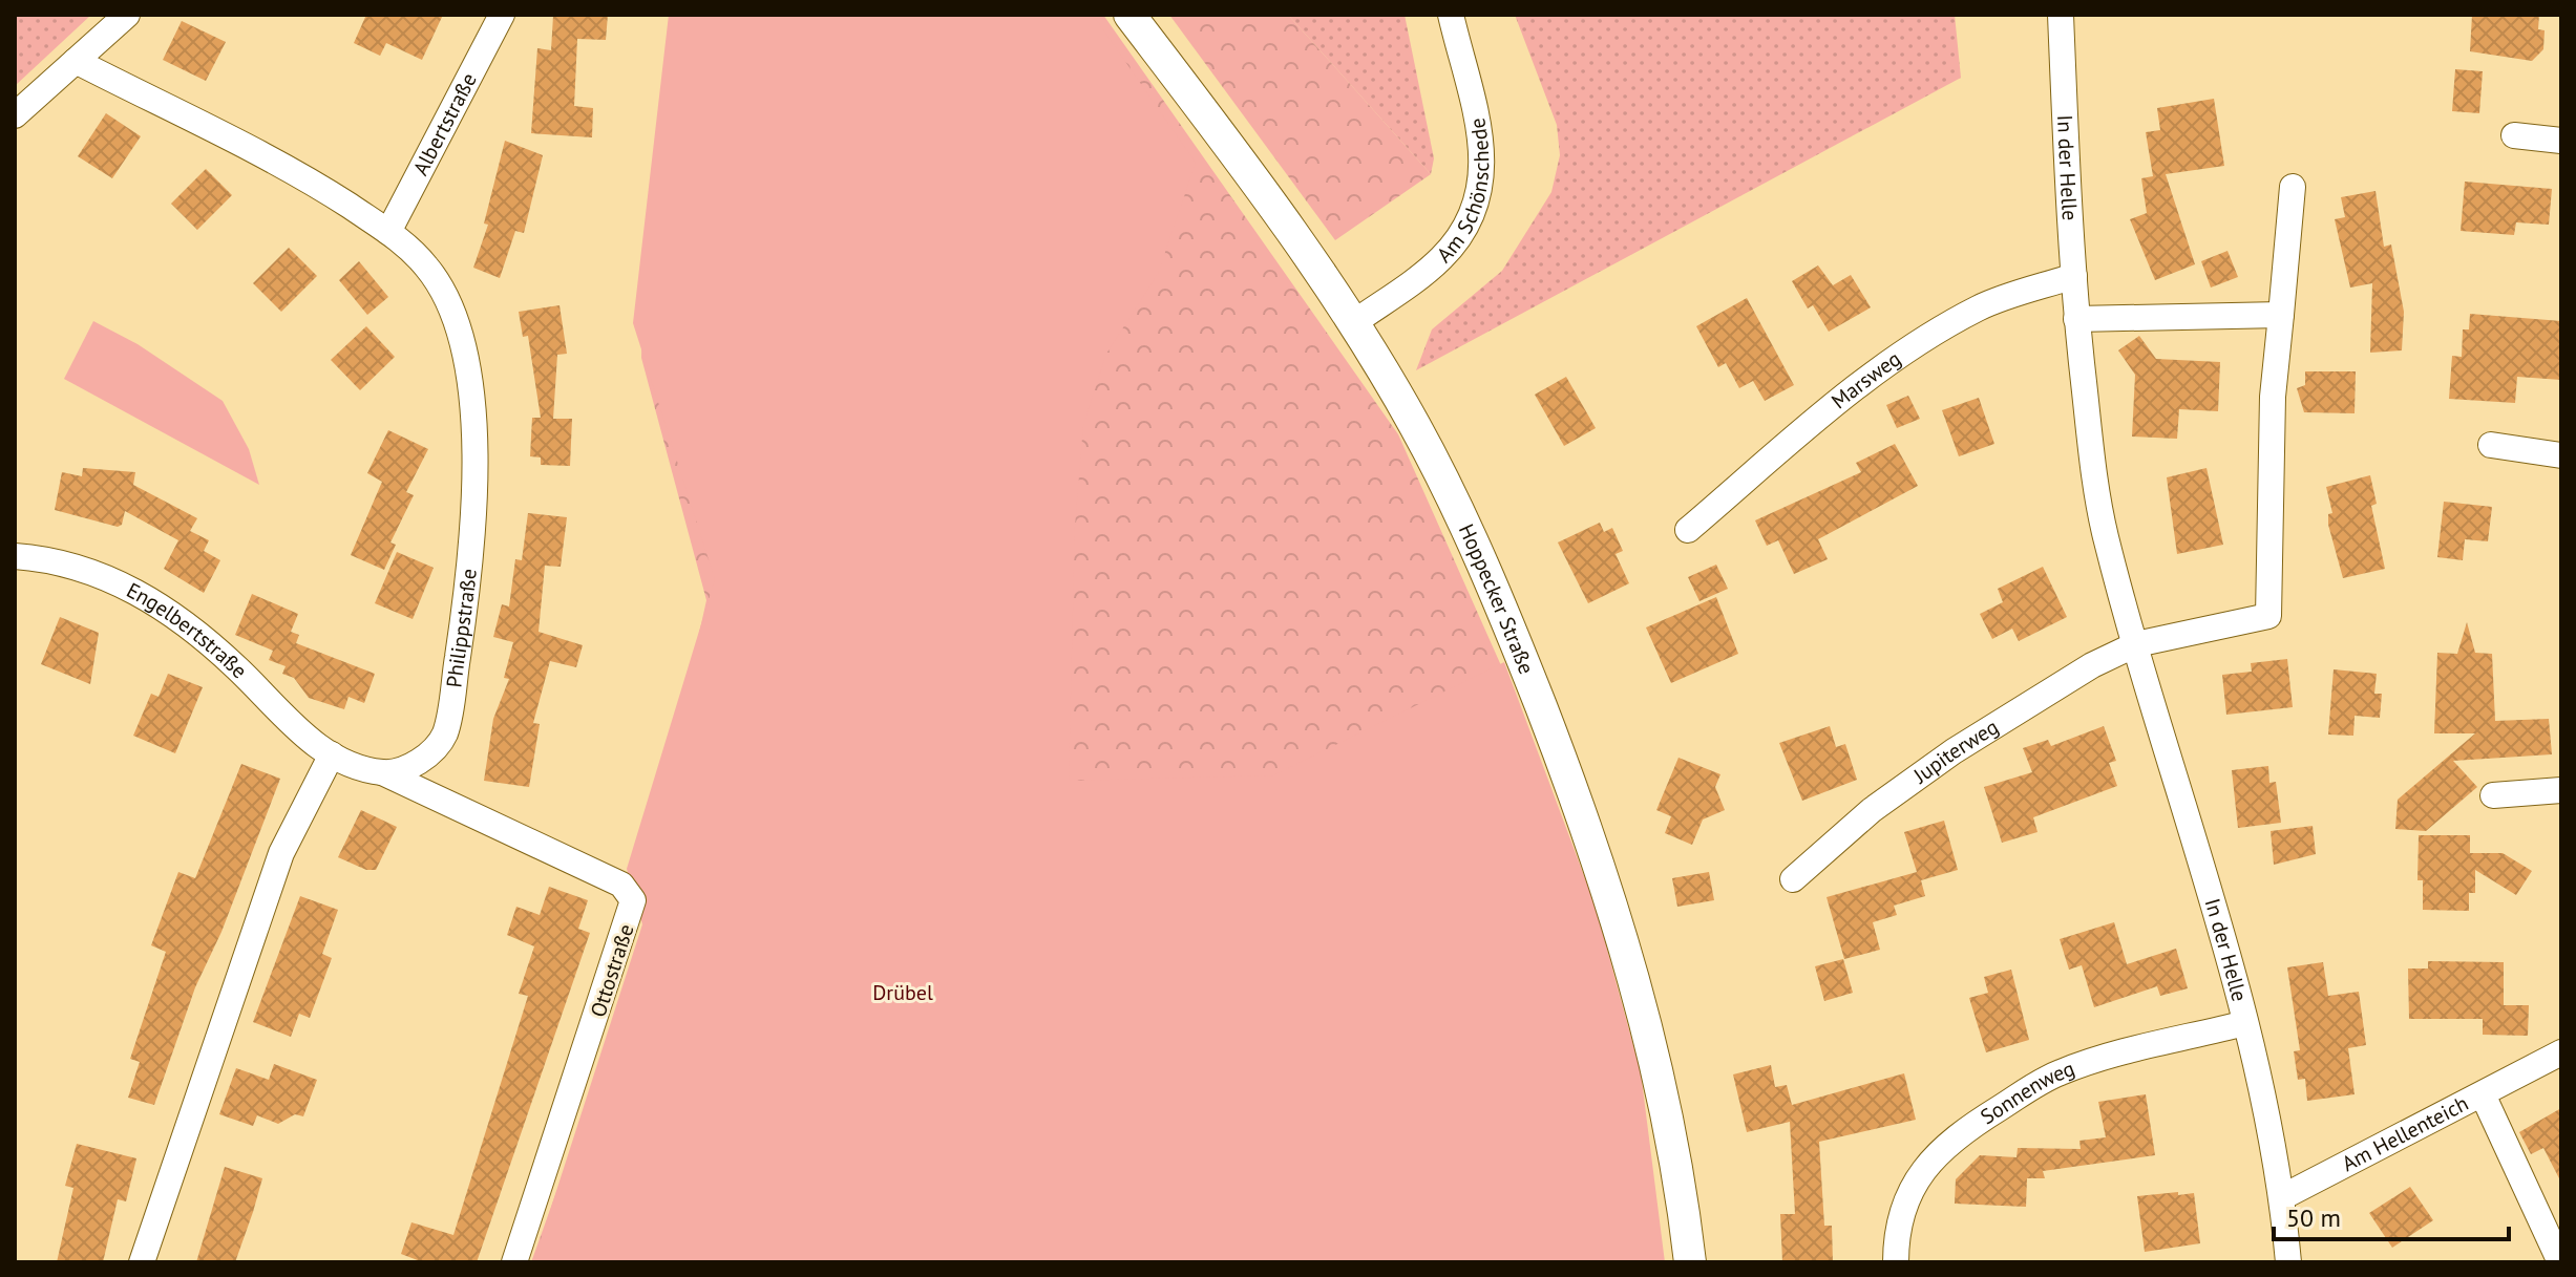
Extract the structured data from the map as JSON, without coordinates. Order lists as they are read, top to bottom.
{
  "streets": {
    "street": [
      "Albertstraße",
      "In der Helle",
      "Am Schönschede",
      "Marsweg",
      "Hoppecker Straße",
      "Philippstraße",
      "Engelbertstraße",
      "Jupiterweg",
      "Ottostraße",
      "Sonnenweg",
      "Am Hellenteich"
    ]
  },
  "crossings": [
    ["Albertstraße", "Philippstraße"],
    ["In der Helle", "Marsweg"],
    ["In der Helle", "Jupiterweg"],
    ["In der Helle", "Sonnenweg"],
    ["In der Helle", "Am Hellenteich"],
    ["Am Schönschede", "Hoppecker Straße"],
    ["Philippstraße", "Ottostraße"]
  ],
  "parks": ["Drübel"],
  "scale_bar": "50 m"
}
